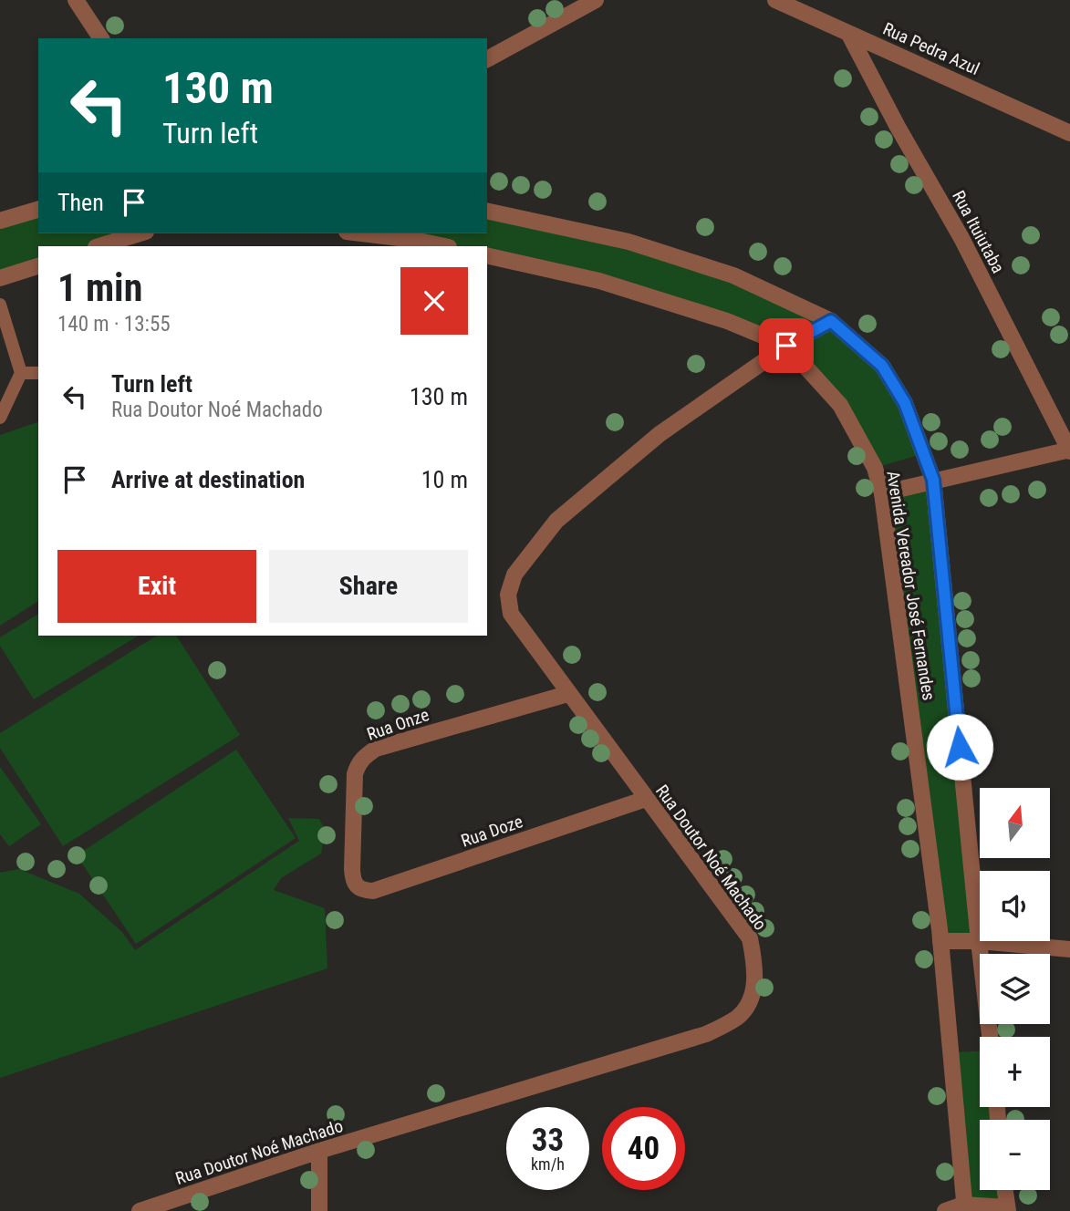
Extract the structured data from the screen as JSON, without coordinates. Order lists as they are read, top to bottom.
{
  "streets": {
    "street": [
      "Rua Pedra Azul",
      "Rua Ituiutaba",
      "Avenida Vereador José Fernandes",
      "Rua Onze",
      "Rua Doze",
      "Rua Doutor Noé Machado"
    ]
  },
  "crossings": [
    ["Rua Pedra Azul", "Rua Ituiutaba"],
    ["Avenida Vereador José Fernandes", "Rua Doutor Noé Machado"],
    ["Rua Onze", "Rua Doze"],
    ["Rua Onze", "Rua Doutor Noé Machado"],
    ["Rua Doze", "Rua Doutor Noé Machado"]
  ],
  "north": "top",
  "page": {
    "turn": ["130 m", "Turn left"],
    "then": "Then",
    "heading": ["1 min", "140 m · 13:55"],
    "list": [
      {
        "name": "Turn left",
        "note": "Rua Doutor Noé Machado",
        "value": "130 m"
      },
      {
        "name": "Arrive at destination",
        "value": "10 m"
      }
    ],
    "buttons": ["Exit", "Share"],
    "map_buttons": ["+", "−"],
    "speed": "33 km/h",
    "limit": "40"
  }
}
